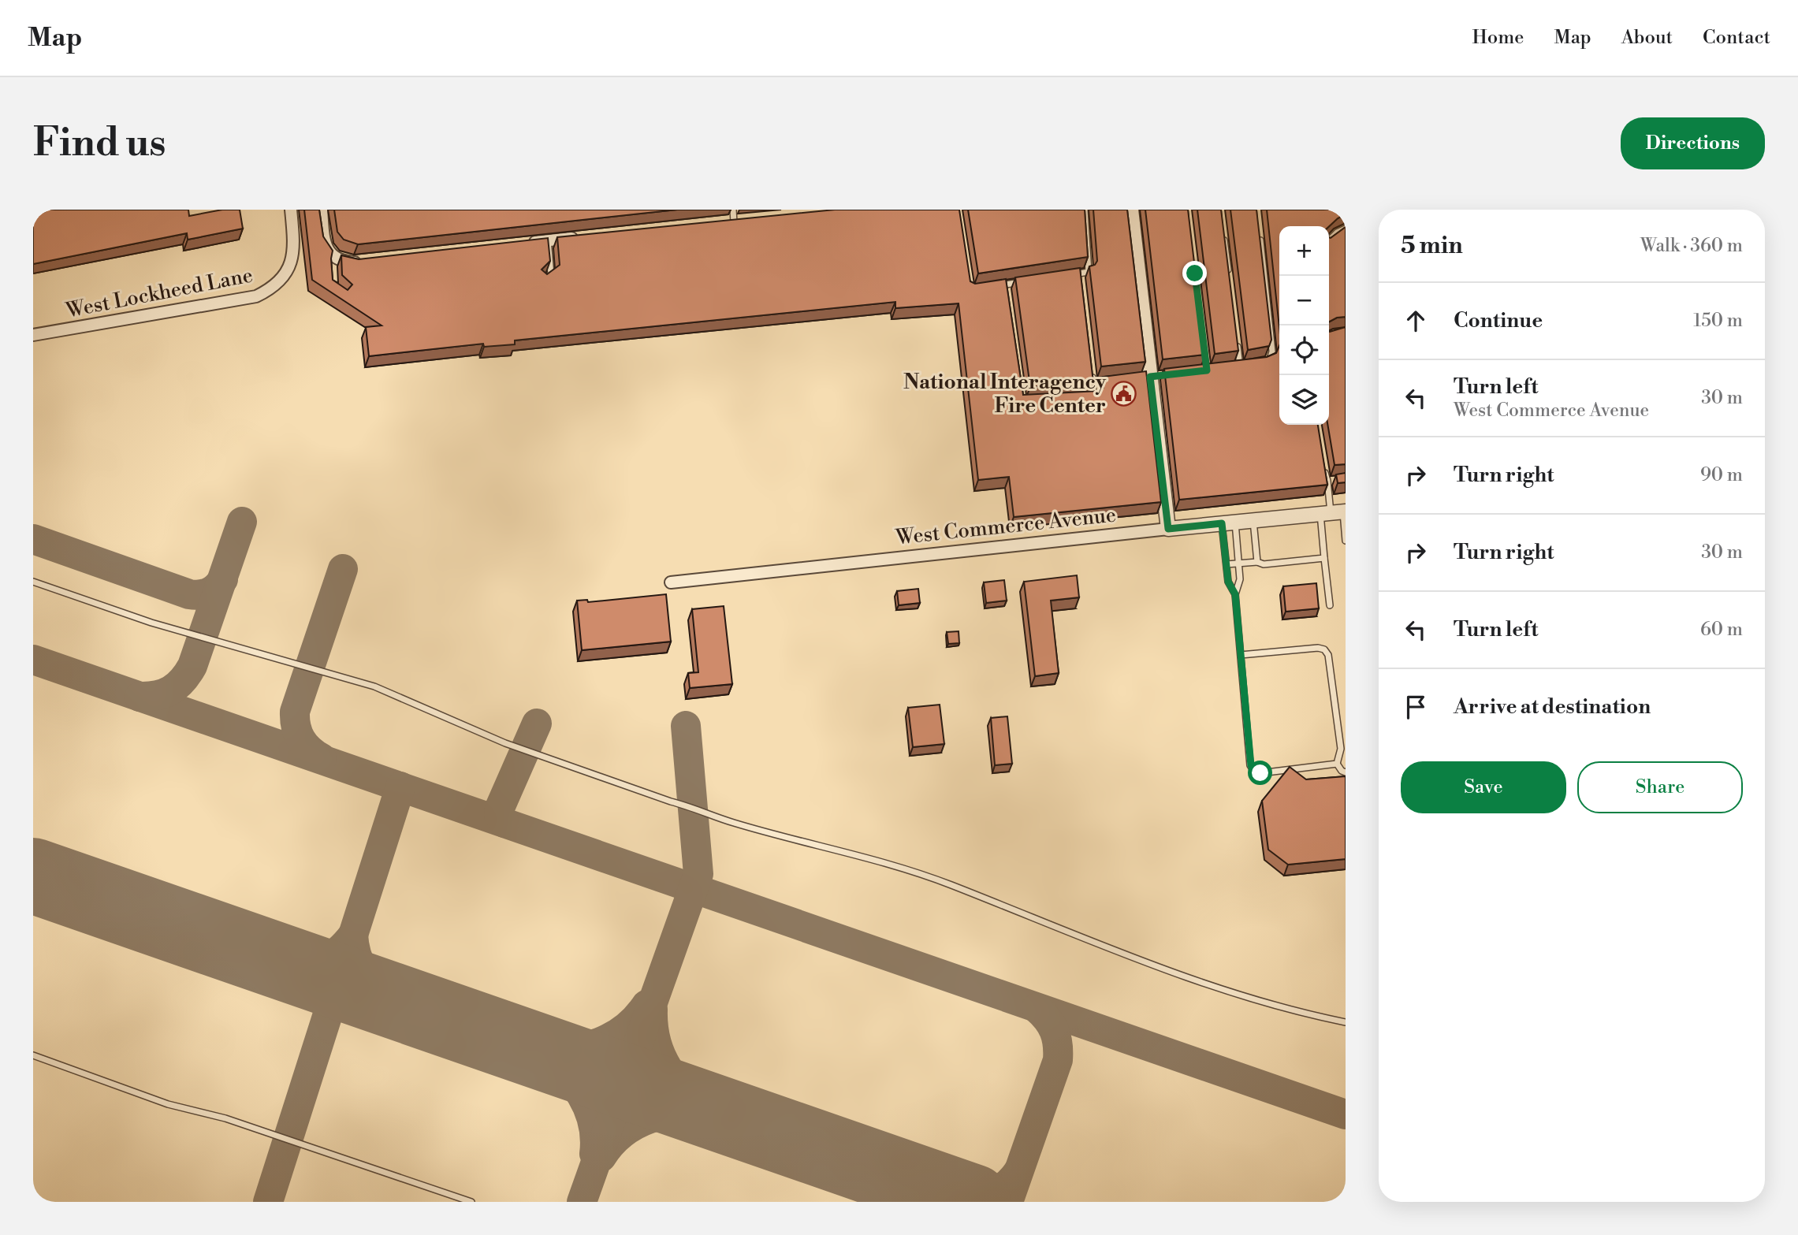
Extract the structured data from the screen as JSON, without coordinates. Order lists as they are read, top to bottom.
{
  "streets": {
    "street": ["West Lockheed Lane", "West Commerce Avenue"]
  },
  "places": {
    "public building": ["National Interagency Fire Center"]
  },
  "page": {
    "header": "Map",
    "nav": [
      "Home",
      "Map",
      "About",
      "Contact"
    ],
    "buttons": [
      "Directions",
      ["Save", "Share"]
    ],
    "title": "Find us",
    "heading": ["5 min", "Walk · 360 m"],
    "map_buttons": ["+", "−"],
    "list": [
      ["Continue", "150 m"],
      ["Turn left", "West Commerce Avenue", "30 m"],
      ["Turn right", "90 m"],
      ["Turn right", "30 m"],
      ["Turn left", "60 m"],
      "Arrive at destination"
    ]
  }
}
